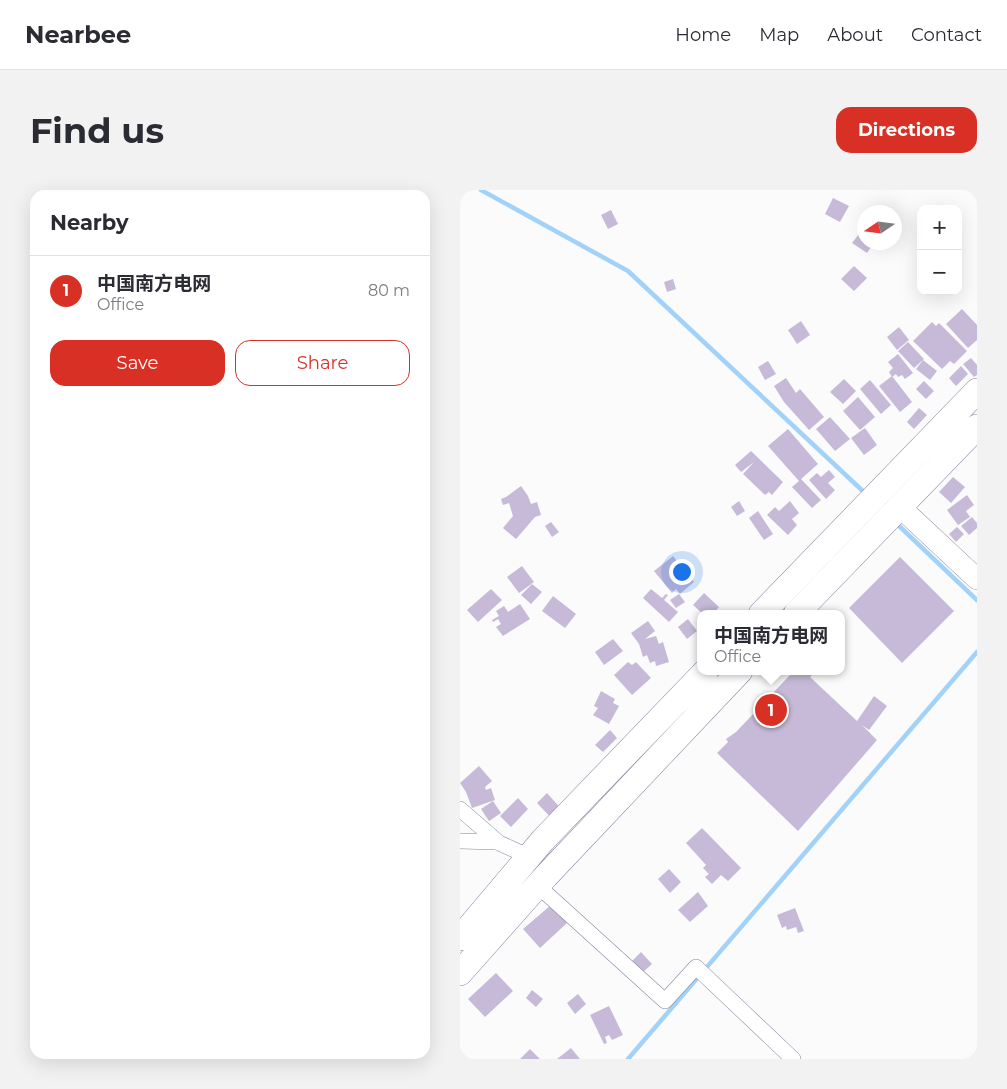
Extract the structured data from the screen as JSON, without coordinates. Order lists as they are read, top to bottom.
{
  "north": "left",
  "page": {
    "header": "Nearbee",
    "nav": [
      "Home",
      "Map",
      "About",
      "Contact"
    ],
    "buttons": [
      "Directions",
      ["Save", "Share"]
    ],
    "title": "Find us",
    "heading": "Nearby",
    "map_buttons": ["+", "−"],
    "list": [
      {
        "mark": "1",
        "name": "中国南方电网",
        "note": "Office",
        "value": "80 m"
      }
    ],
    "popup": ["中国南方电网", "Office"],
    "pins": "1"
  }
}
